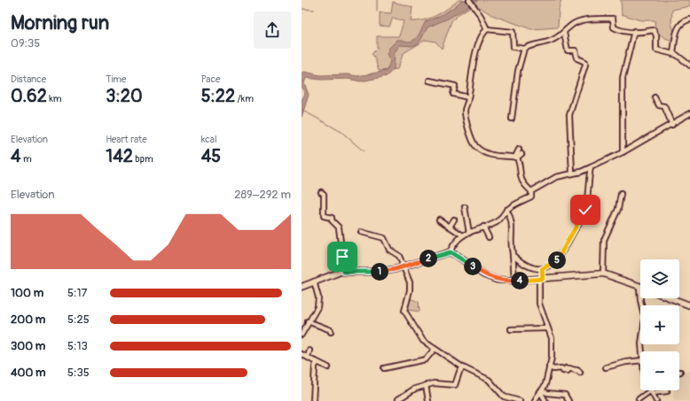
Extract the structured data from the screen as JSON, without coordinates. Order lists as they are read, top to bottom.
{
  "page": {
    "heading": ["Morning run", "09:35"],
    "stats": [
      ["Distance", "0.62 km"],
      ["Time", "3:20"],
      ["Pace", "5:22 /km"],
      ["Elevation", "4 m"],
      ["Heart rate", "142 bpm"],
      ["kcal", "45"]
    ],
    "chart": ["Elevation", "289–292 m"],
    "pins": [
      "2",
      "5",
      "3",
      "1",
      "4"
    ],
    "map_buttons": ["+", "−"],
    "list": [
      {
        "name": "100 m",
        "note": "5:17"
      },
      {
        "name": "200 m",
        "note": "5:25"
      },
      {
        "name": "300 m",
        "note": "5:13"
      },
      {
        "name": "400 m",
        "note": "5:35"
      }
    ]
  }
}
